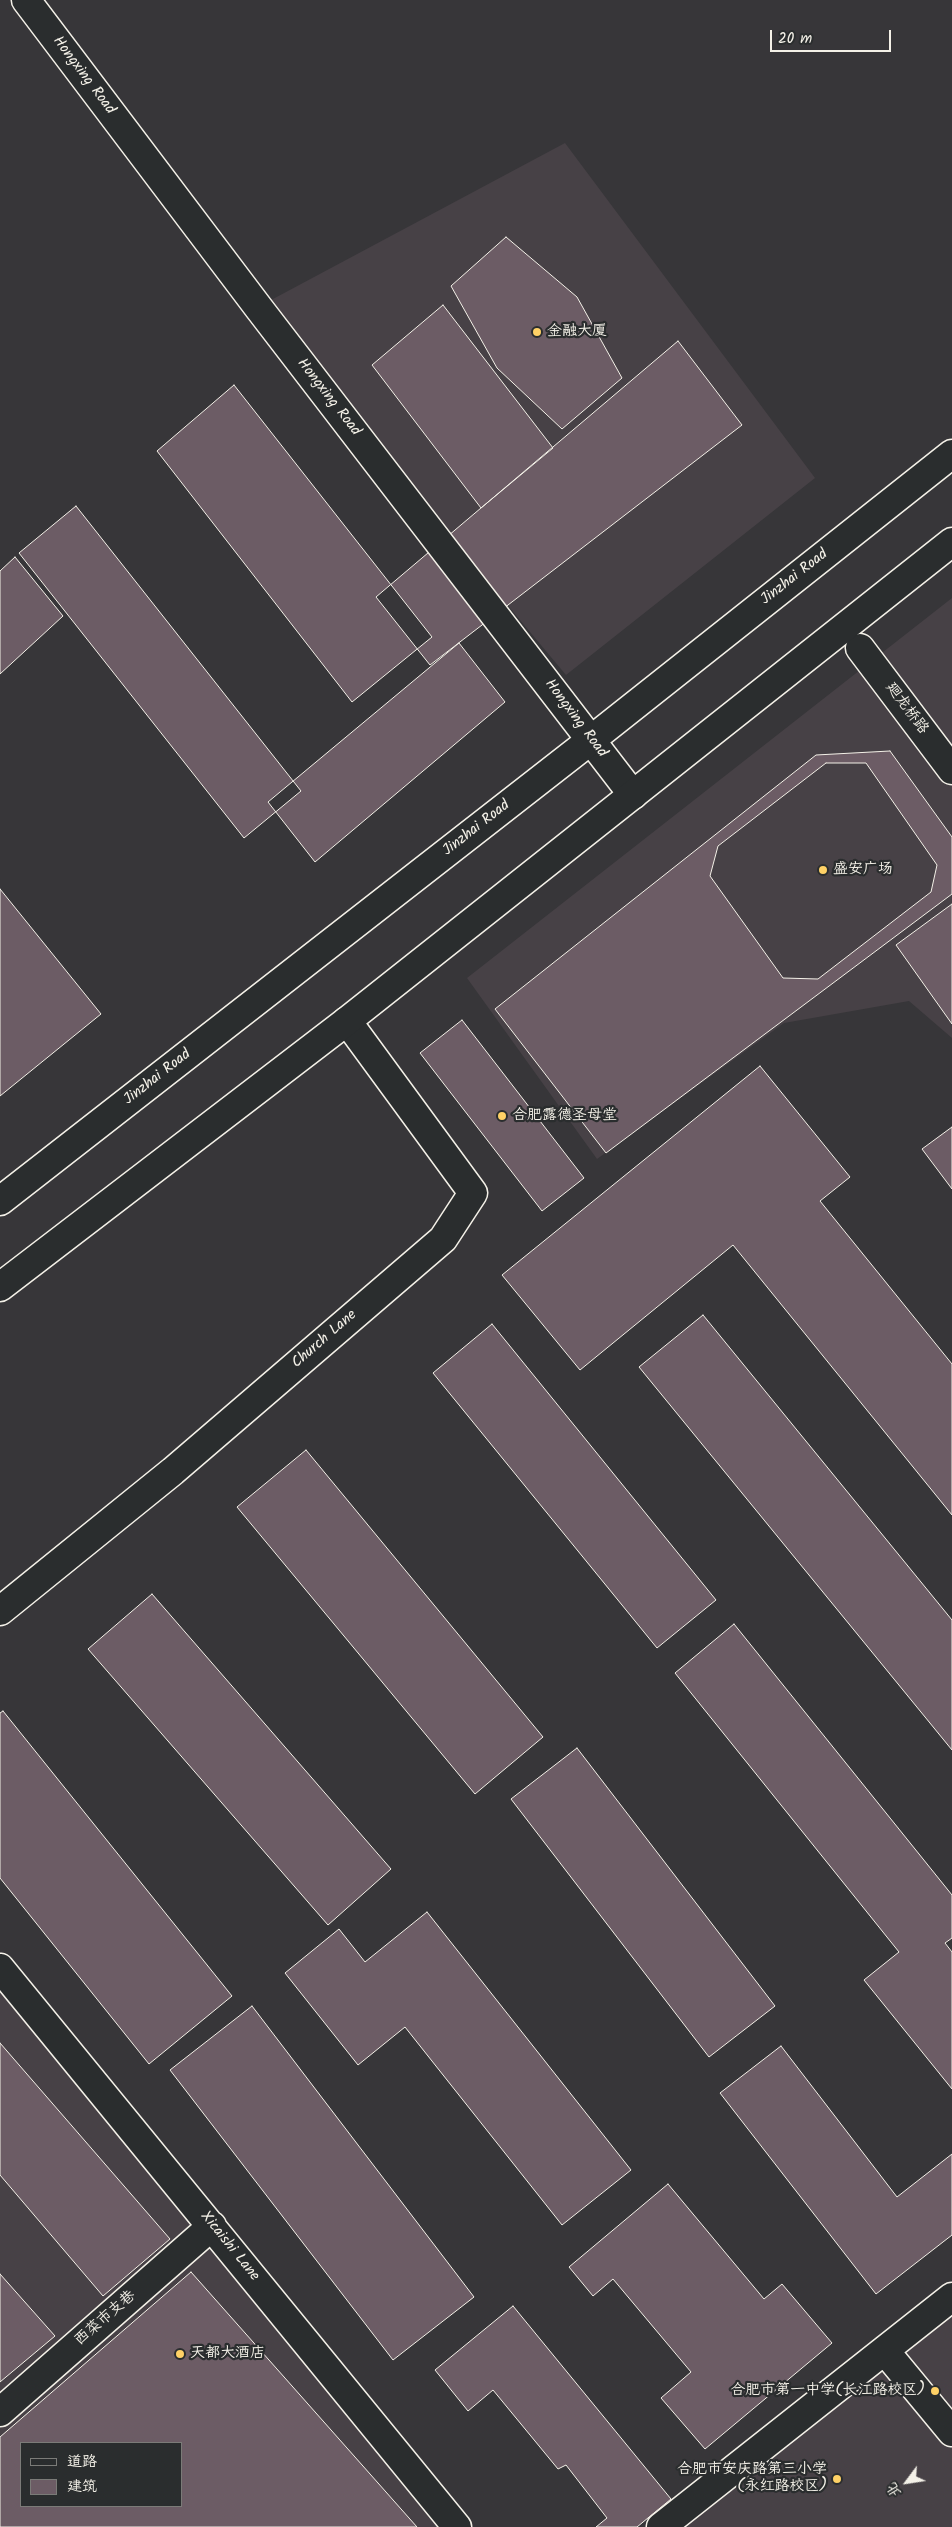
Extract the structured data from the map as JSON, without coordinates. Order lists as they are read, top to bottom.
{
  "streets": {
    "street": [
      "Hongxing Road",
      "Jinzhai Road",
      "廻龙桥路",
      "Church Lane",
      "Xicaishi Lane",
      "西菜市支巷"
    ]
  },
  "crossings": [
    ["Hongxing Road", "Jinzhai Road"],
    ["Xicaishi Lane", "西菜市支巷"]
  ],
  "places": [
    "金融大厦",
    "盛安广场",
    "合肥露德圣母堂",
    "天都大酒店",
    "合肥市第一中学(长江路校区)",
    "合肥市安庆路第三小学 (永红路校区)"
  ],
  "legend": ["道路", "建筑"],
  "scale_bar": "20 m",
  "north": "bottom left"
}
